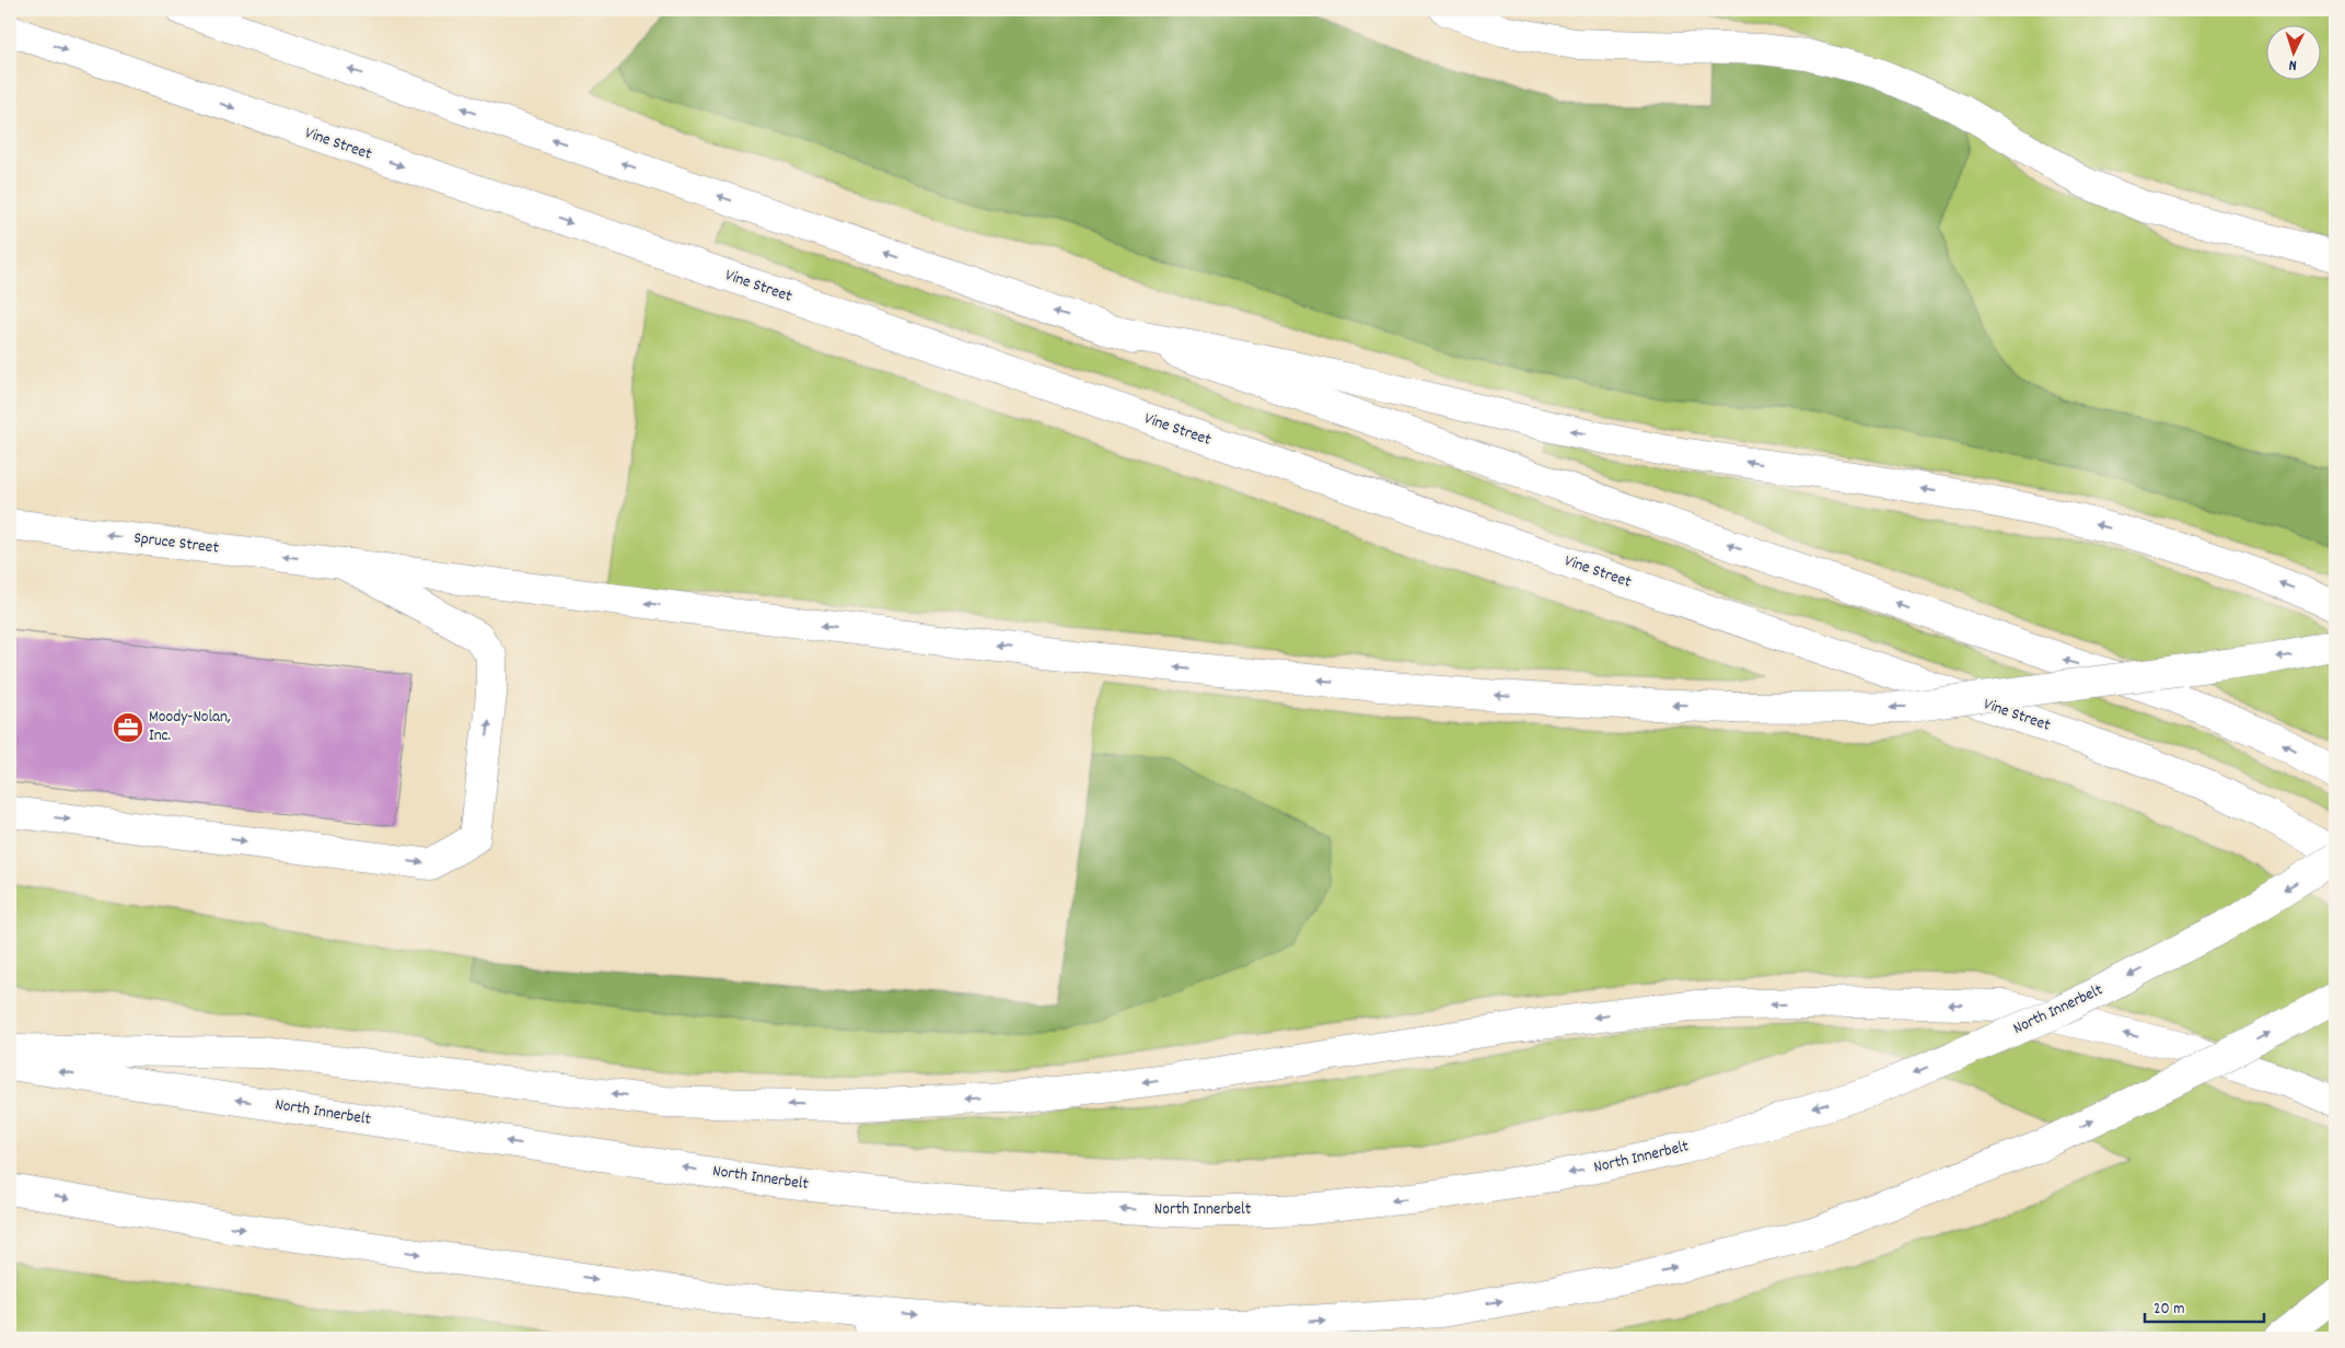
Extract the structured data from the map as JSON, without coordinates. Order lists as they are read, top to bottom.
{
  "streets": {
    "main road": ["Vine Street", "Spruce Street", "North Innerbelt"]
  },
  "places": {
    "office": ["Moody-Nolan, Inc."]
  },
  "scale_bar": "20 m",
  "north": "bottom"
}
